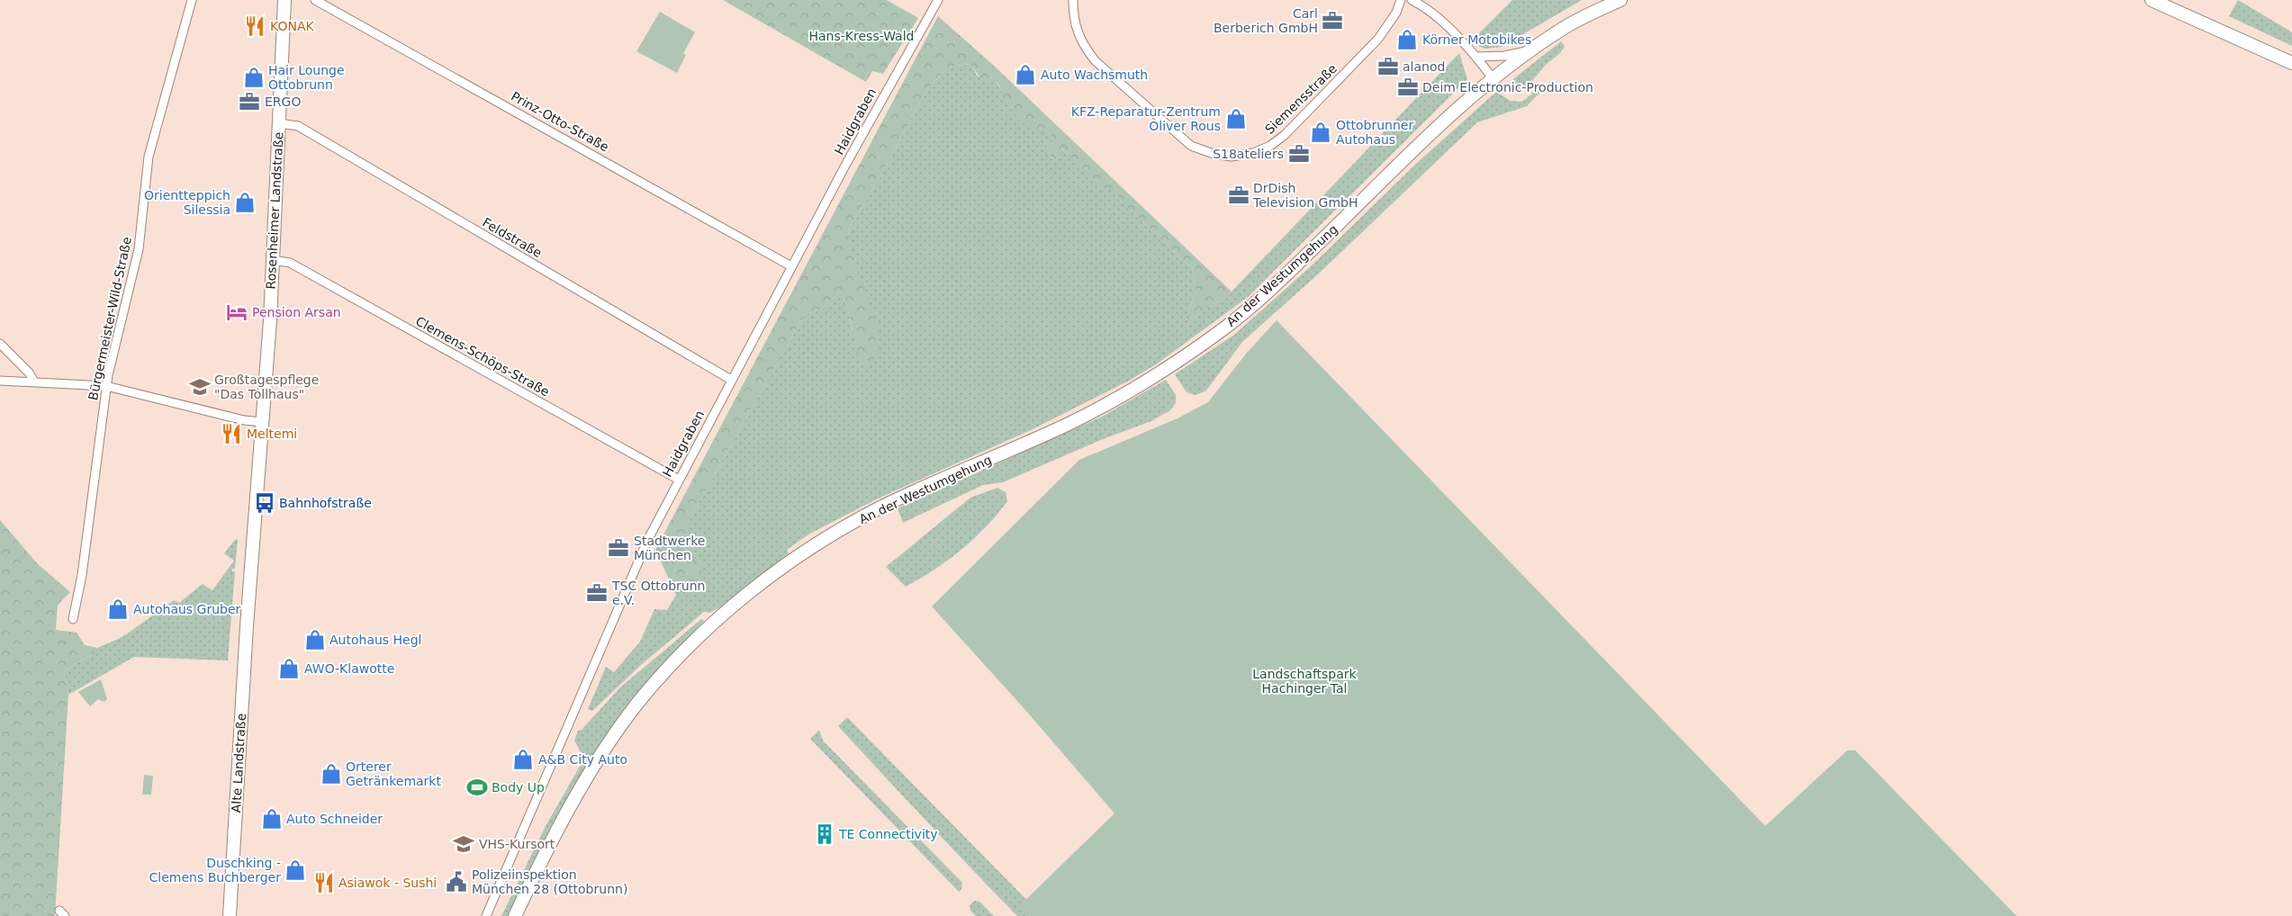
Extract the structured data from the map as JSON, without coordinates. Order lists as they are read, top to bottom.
{
  "streets": {
    "main road": ["Rosenheimer Landstraße", "An der Westumgehung", "Alte Landstraße"],
    "street": [
      "Siemensstraße",
      "Prinz-Otto-Straße",
      "Haidgraben",
      "Feldstraße",
      "Bürgermeister-Wild-Straße",
      "Clemens-Schöps-Straße"
    ]
  },
  "crossings": [
    ["Prinz-Otto-Straße", "Haidgraben"],
    ["Haidgraben", "Feldstraße"],
    ["Haidgraben", "Clemens-Schöps-Straße"],
    ["Rosenheimer Landstraße", "Feldstraße"],
    ["Rosenheimer Landstraße", "Clemens-Schöps-Straße"],
    ["Rosenheimer Landstraße", "Alte Landstraße"]
  ],
  "parks": ["Hans-Kress-Wald", "Landschaftspark Hachinger Tal"],
  "places": {
    "office": [
      "Carl Berberich GmbH",
      "alanod",
      "Deim Electronic-Production",
      "ERGO",
      "S18ateliers",
      "DrDish Television GmbH",
      "Stadtwerke München",
      "TSC Ottobrunn e.V."
    ],
    "restaurant": ["KONAK", "Meltemi", "Asiawok - Sushi"],
    "shop": [
      "Körner Motobikes",
      "Auto Wachsmuth",
      "Hair Lounge Ottobrunn",
      "KFZ-Reparatur-Zentrum Oliver Rous",
      "Ottobrunner Autohaus",
      "Orientteppich Silessia",
      "Autohaus Gruber",
      "Autohaus Hegl",
      "AWO-Klawotte",
      "A&B City Auto",
      "Orterer Getränkemarkt",
      "Auto Schneider",
      "Duschking - Clemens Buchberger"
    ],
    "hotel": ["Pension Arsan"],
    "school or university": ["Großtagespflege \"Das Tollhaus\"", "VHS-Kursort"],
    "bus stop": ["Bahnhofstraße"],
    "sports": ["Body Up"],
    "building": ["TE Connectivity"],
    "public building": ["Polizeiinspektion München 28 (Ottobrunn)"]
  }
}
